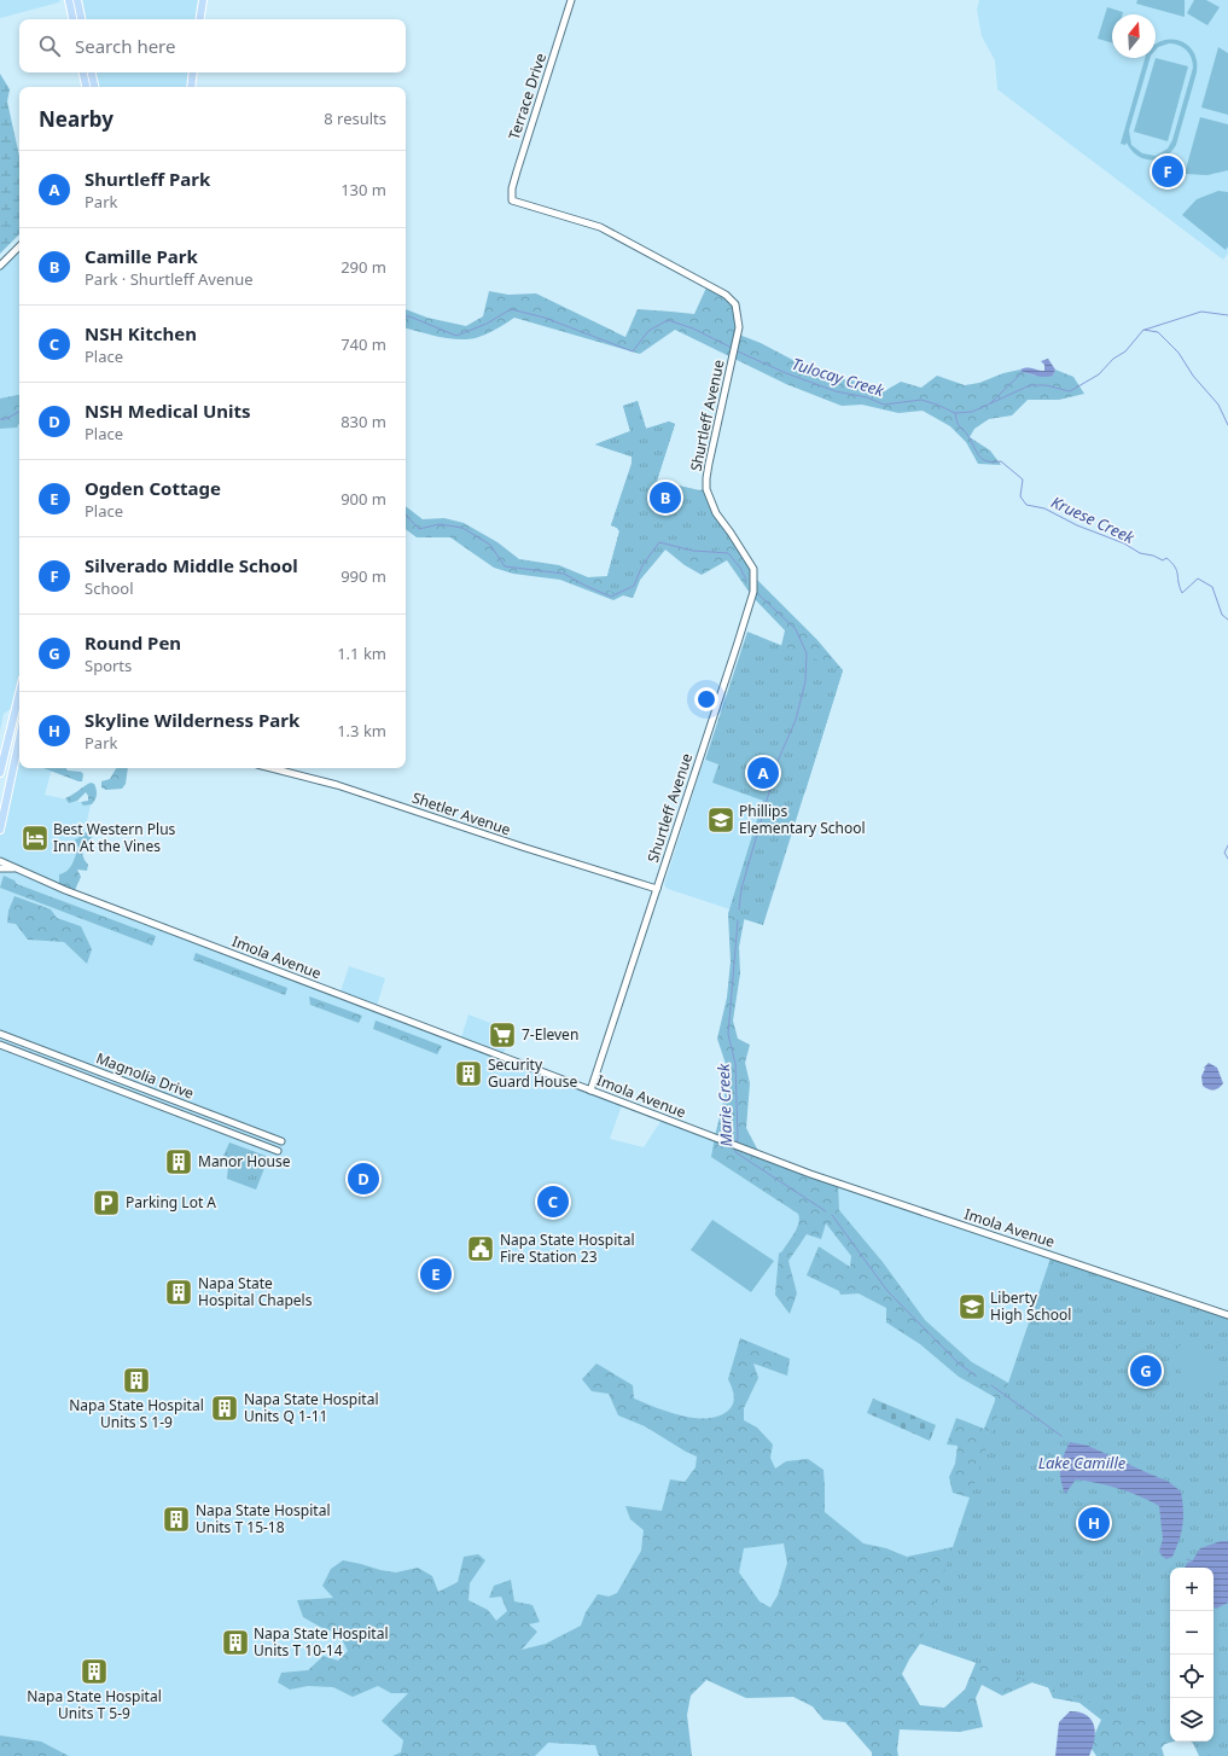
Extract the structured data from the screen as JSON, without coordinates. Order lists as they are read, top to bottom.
{
  "streets": {
    "street": [
      "Terrace Drive",
      "Shurtleff Avenue",
      "Shetler Avenue",
      "Imola Avenue",
      "Magnolia Drive"
    ]
  },
  "crossings": [
    ["Terrace Drive", "Shurtleff Avenue"],
    ["Shurtleff Avenue", "Shetler Avenue"],
    ["Shurtleff Avenue", "Imola Avenue"]
  ],
  "water": [
    "Tulocay Creek",
    "Kruese Creek",
    "Marie Creek",
    "Lake Camille"
  ],
  "places": {
    "school or university": ["Phillips Elementary School", "Liberty High School"],
    "hotel": ["Best Western Plus Inn At the Vines"],
    "supermarket": ["7-Eleven"],
    "building": [
      "Security Guard House",
      "Manor House",
      "Napa State Hospital Chapels",
      "Napa State Hospital Units S 1-9",
      "Napa State Hospital Units Q 1-11",
      "Napa State Hospital Units T 15-18",
      "Napa State Hospital Units T 10-14",
      "Napa State Hospital Units T 5-9"
    ],
    "parking": ["Parking Lot A"],
    "public building": ["Napa State Hospital Fire Station 23"]
  },
  "north": "top",
  "page": {
    "search": "Search here",
    "heading": ["Nearby", "8 results"],
    "list": [
      {
        "mark": "A",
        "name": "Shurtleff Park",
        "note": "Park",
        "value": "130 m"
      },
      {
        "mark": "B",
        "name": "Camille Park",
        "note": "Park · Shurtleff Avenue",
        "value": "290 m"
      },
      {
        "mark": "C",
        "name": "NSH Kitchen",
        "note": "Place",
        "value": "740 m"
      },
      {
        "mark": "D",
        "name": "NSH Medical Units",
        "note": "Place",
        "value": "830 m"
      },
      {
        "mark": "E",
        "name": "Ogden Cottage",
        "note": "Place",
        "value": "900 m"
      },
      {
        "mark": "F",
        "name": "Silverado Middle School",
        "note": "School",
        "value": "990 m"
      },
      {
        "mark": "G",
        "name": "Round Pen",
        "note": "Sports",
        "value": "1.1 km"
      },
      {
        "mark": "H",
        "name": "Skyline Wilderness Park",
        "note": "Park",
        "value": "1.3 km"
      }
    ],
    "pins": [
      "F",
      "B",
      "A",
      "D",
      "C",
      "E",
      "G",
      "H"
    ],
    "map_buttons": ["+", "−"]
  }
}
